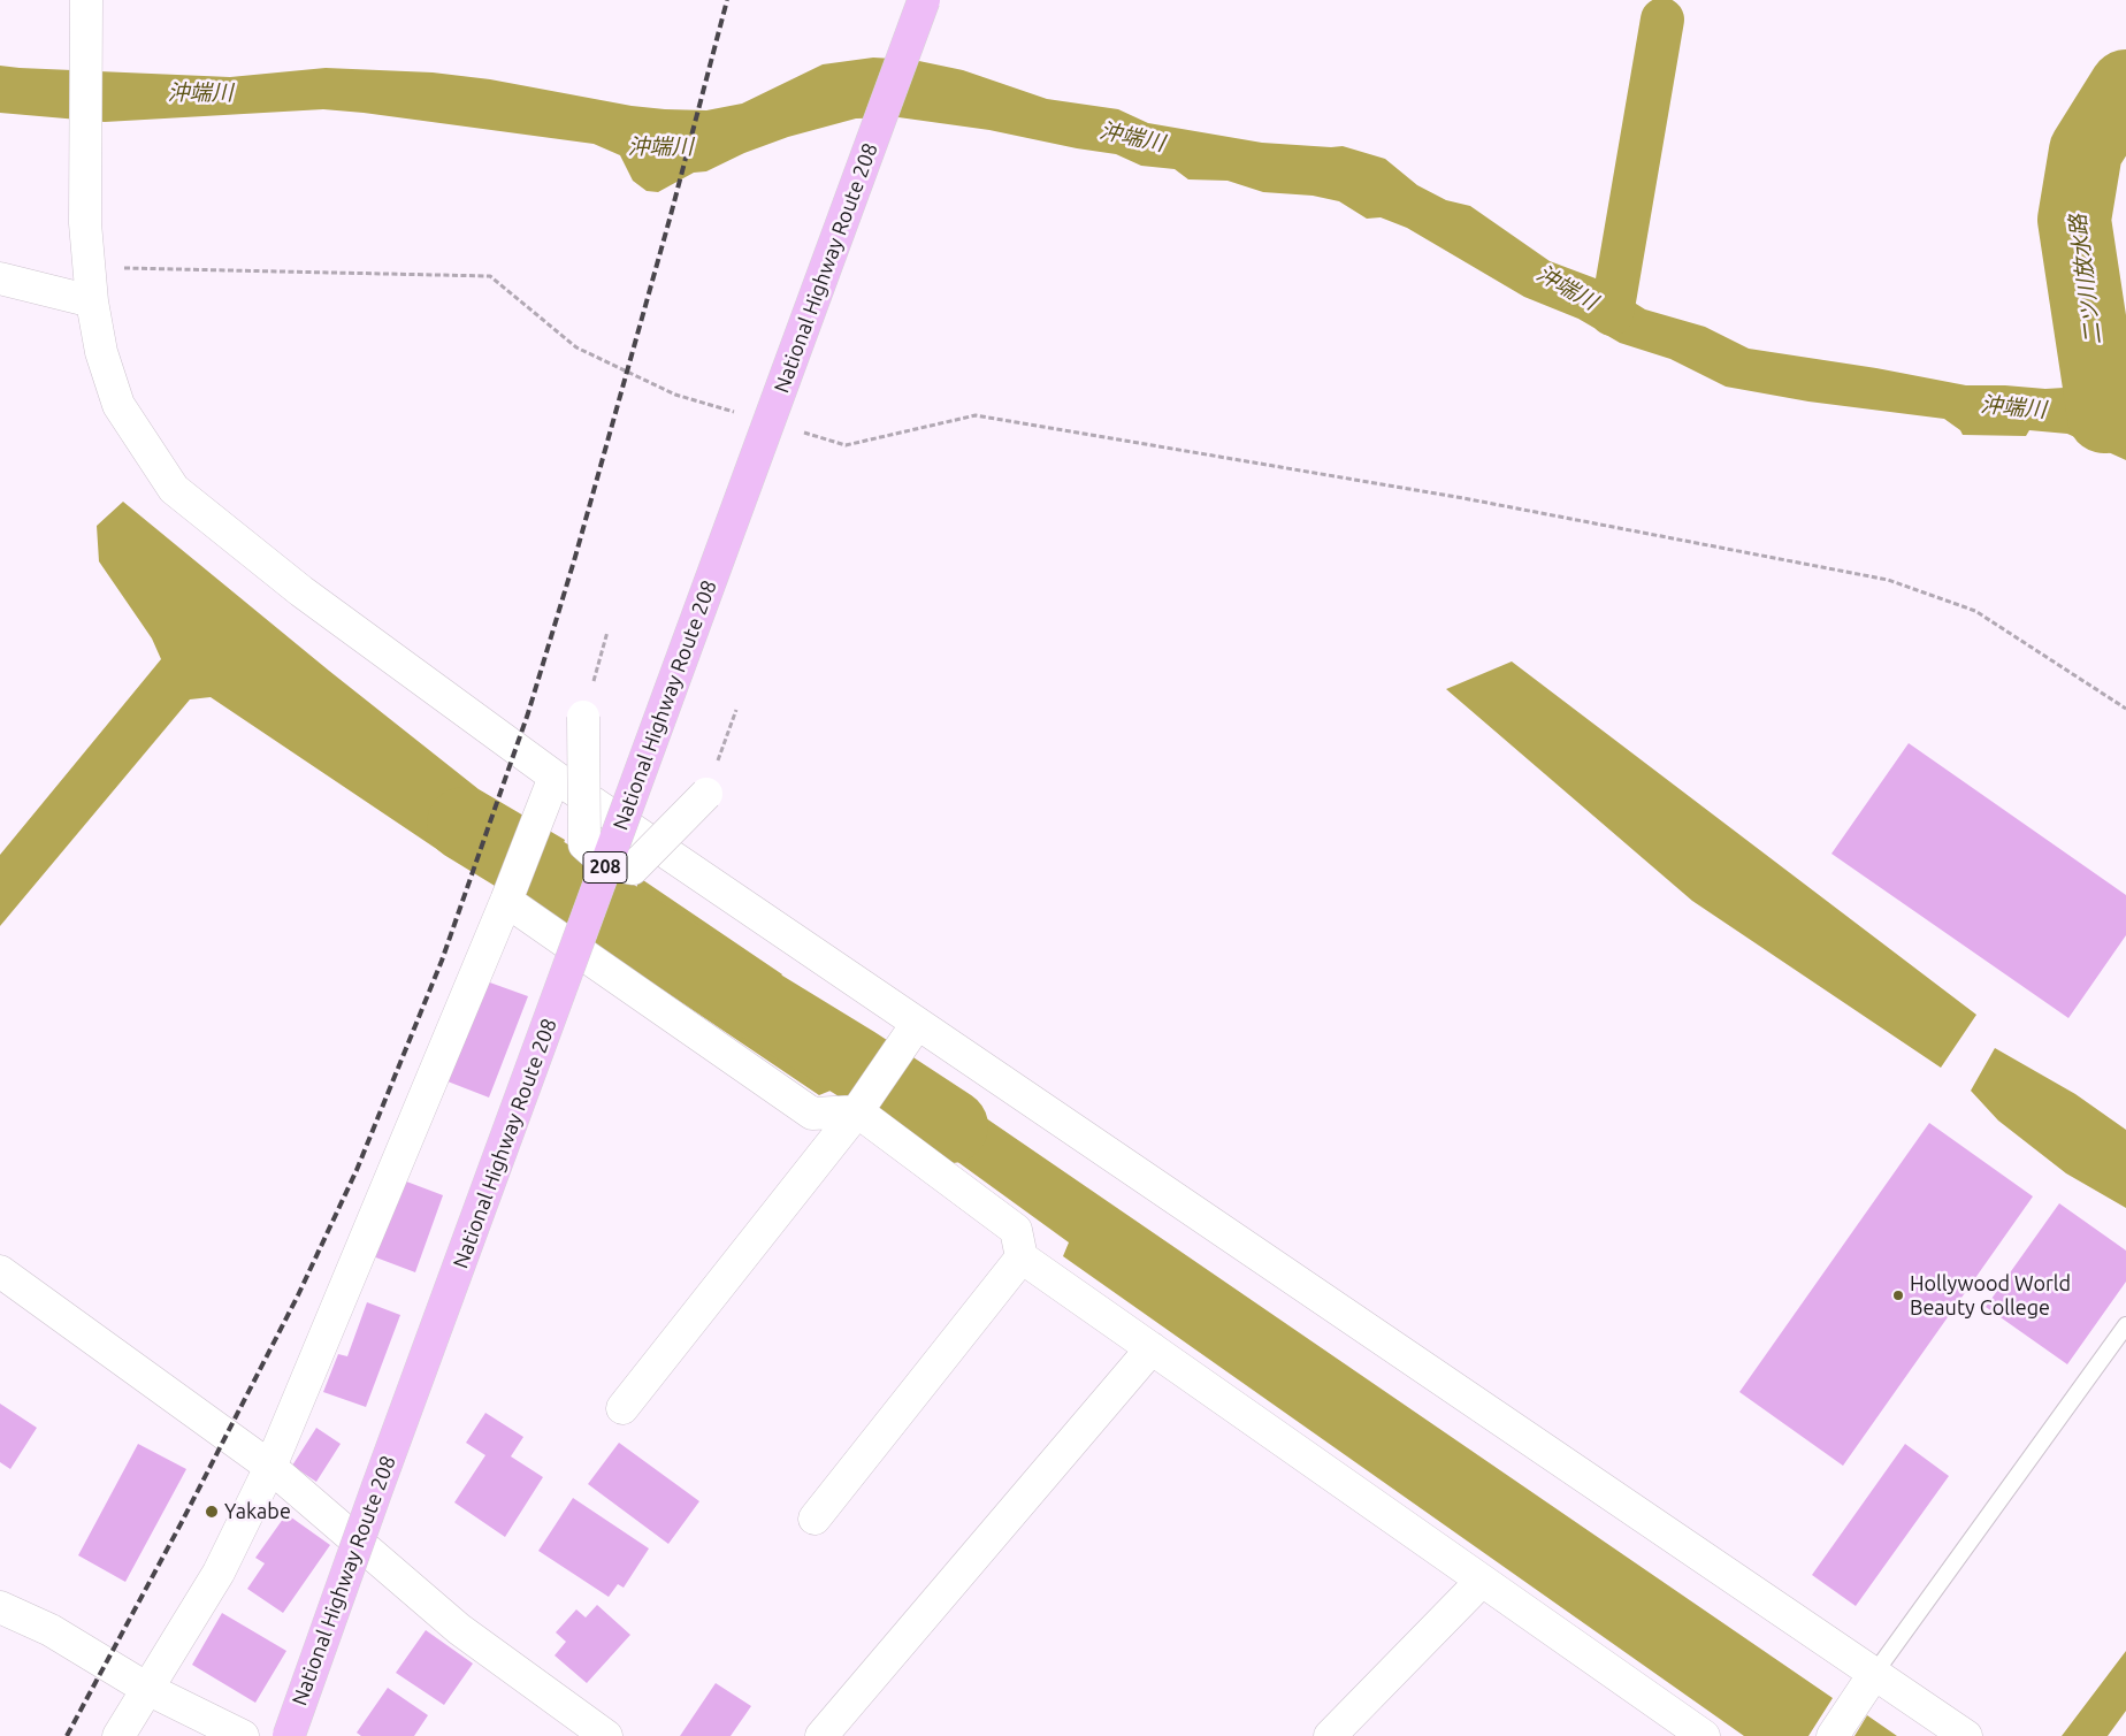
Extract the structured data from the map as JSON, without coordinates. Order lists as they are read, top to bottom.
{
  "streets": {
    "highway": ["National Highway Route 208", "208"]
  },
  "water": ["沖端川", "二ツ川放水路"],
  "places": ["Hollywood World Beauty College", "Yakabe"]
}
